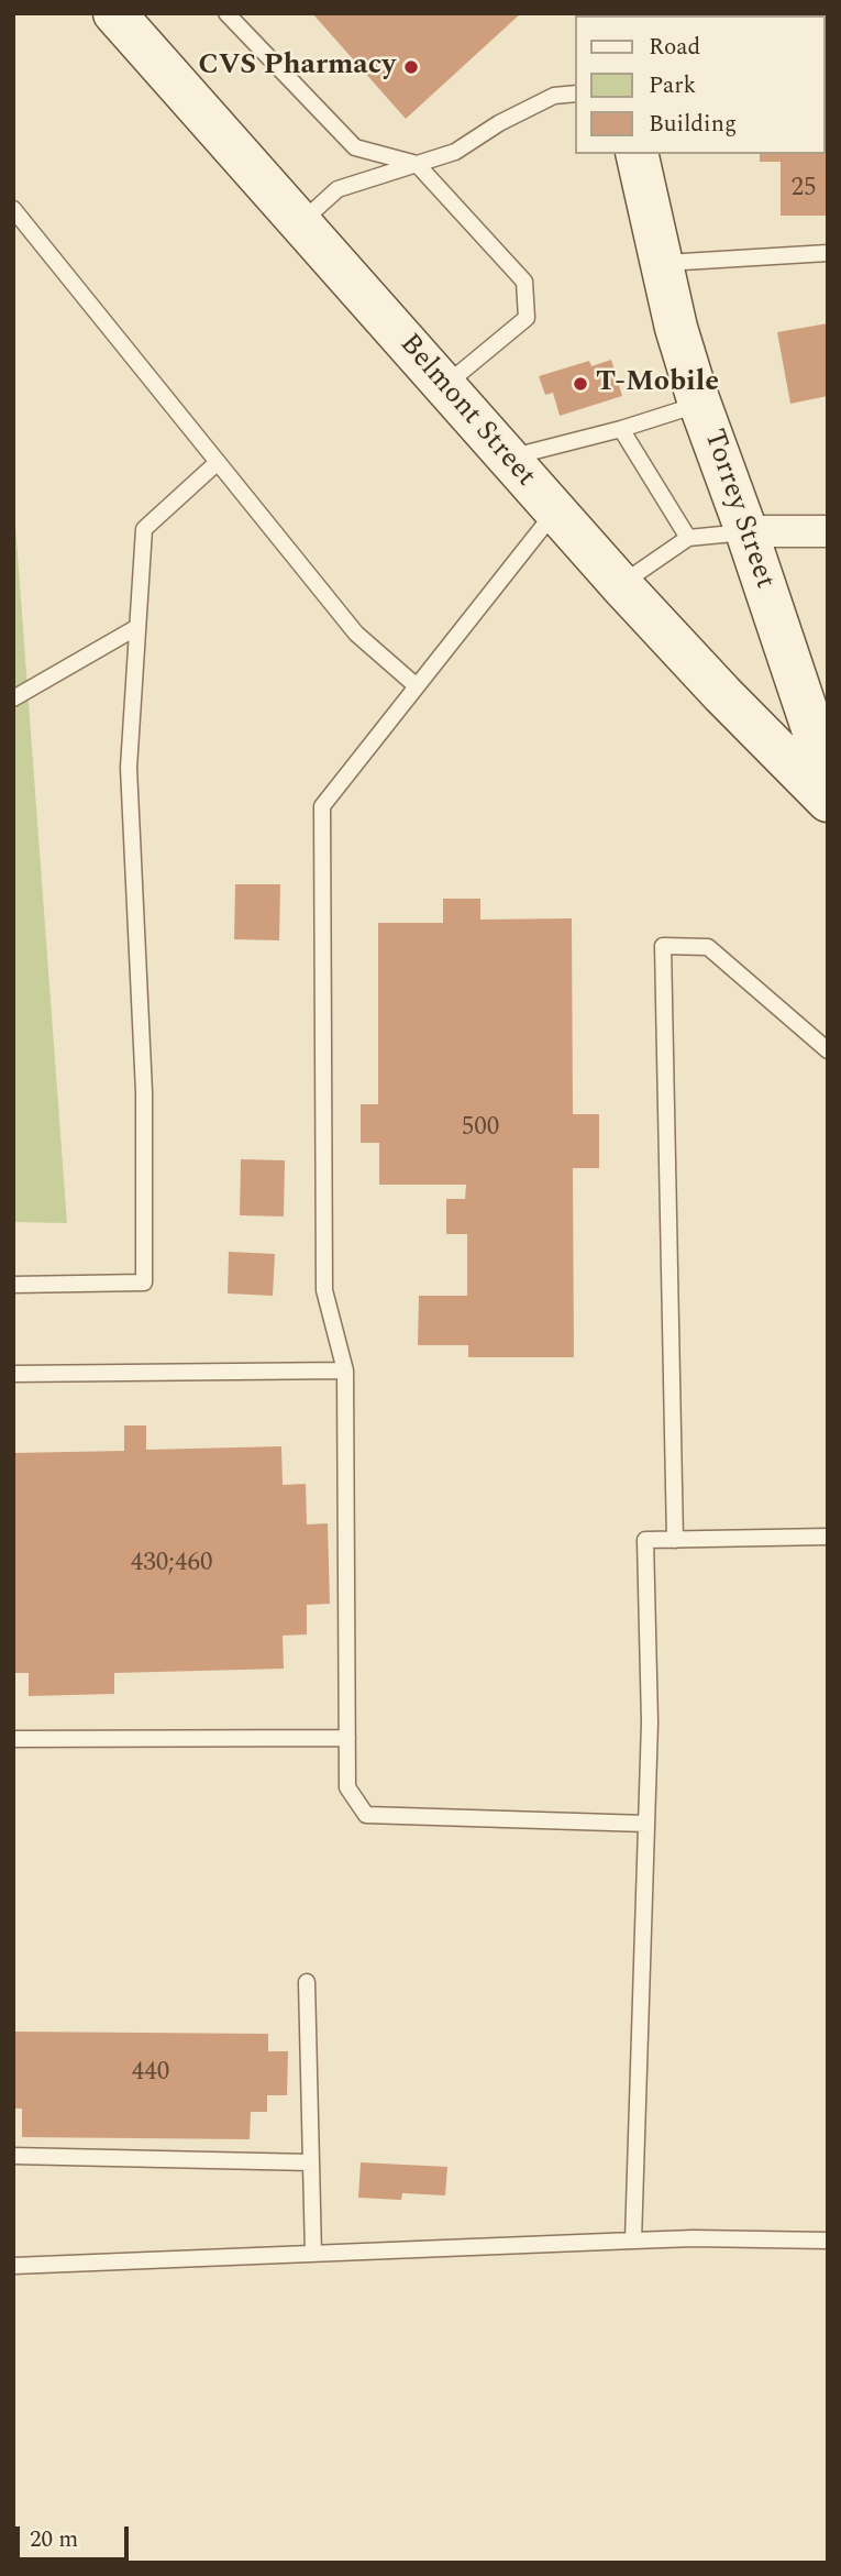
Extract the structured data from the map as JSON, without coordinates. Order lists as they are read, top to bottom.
{
  "streets": {
    "main road": ["Belmont Street", "Torrey Street"]
  },
  "places": ["CVS Pharmacy", "T-Mobile"],
  "house_numbers": [
    "25",
    "500",
    "430;460",
    "440"
  ],
  "legend": ["Road", "Park", "Building"],
  "scale_bar": "20 m"
}
